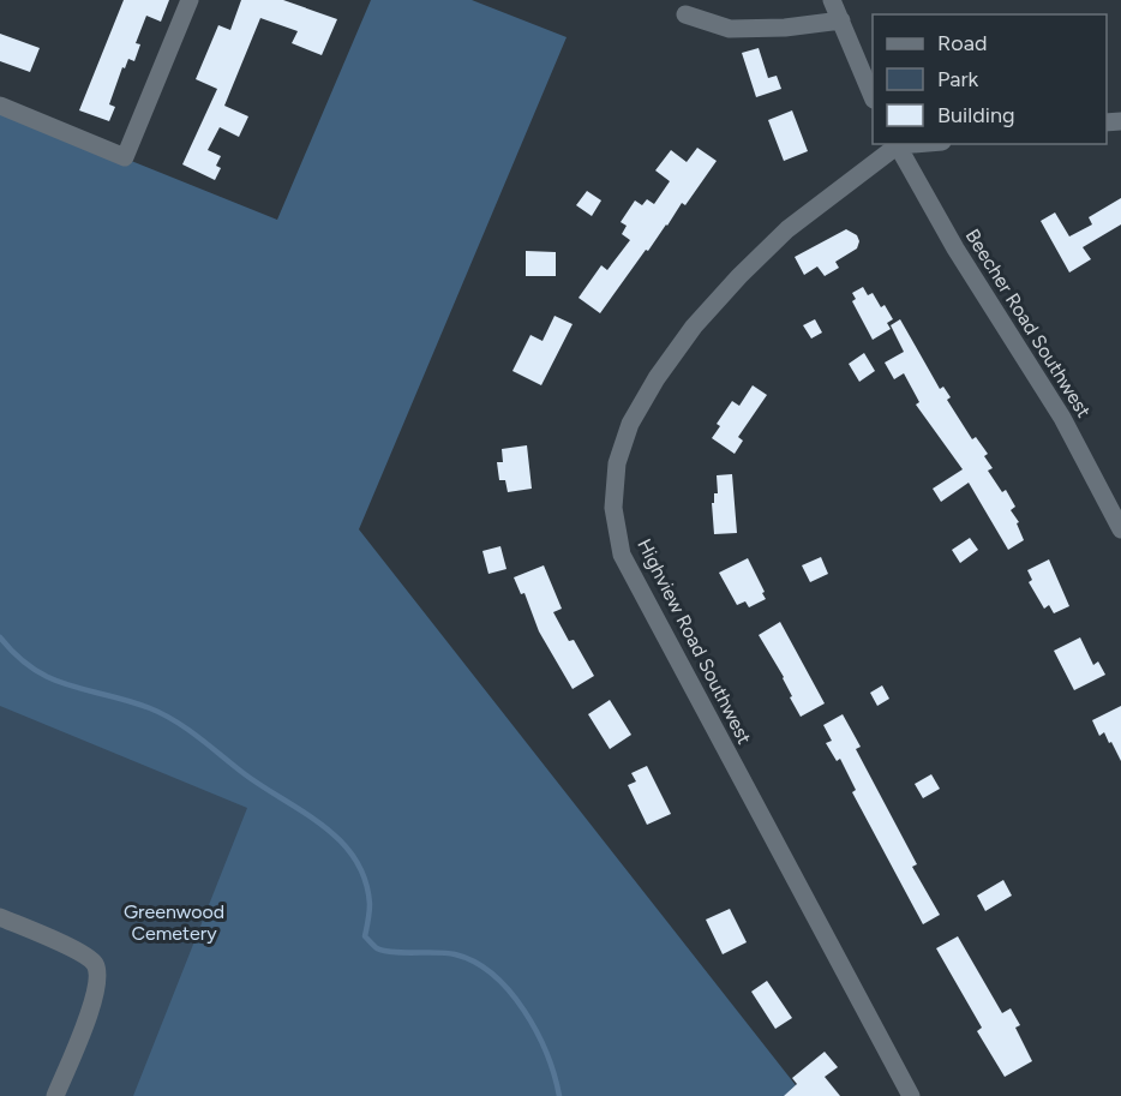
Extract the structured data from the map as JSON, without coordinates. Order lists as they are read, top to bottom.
{
  "streets": {
    "street": ["Beecher Road Southwest", "Highview Road Southwest"]
  },
  "crossings": [
    ["Beecher Road Southwest", "Highview Road Southwest"]
  ],
  "parks": ["Greenwood Cemetery"],
  "legend": ["Road", "Park", "Building"]
}
